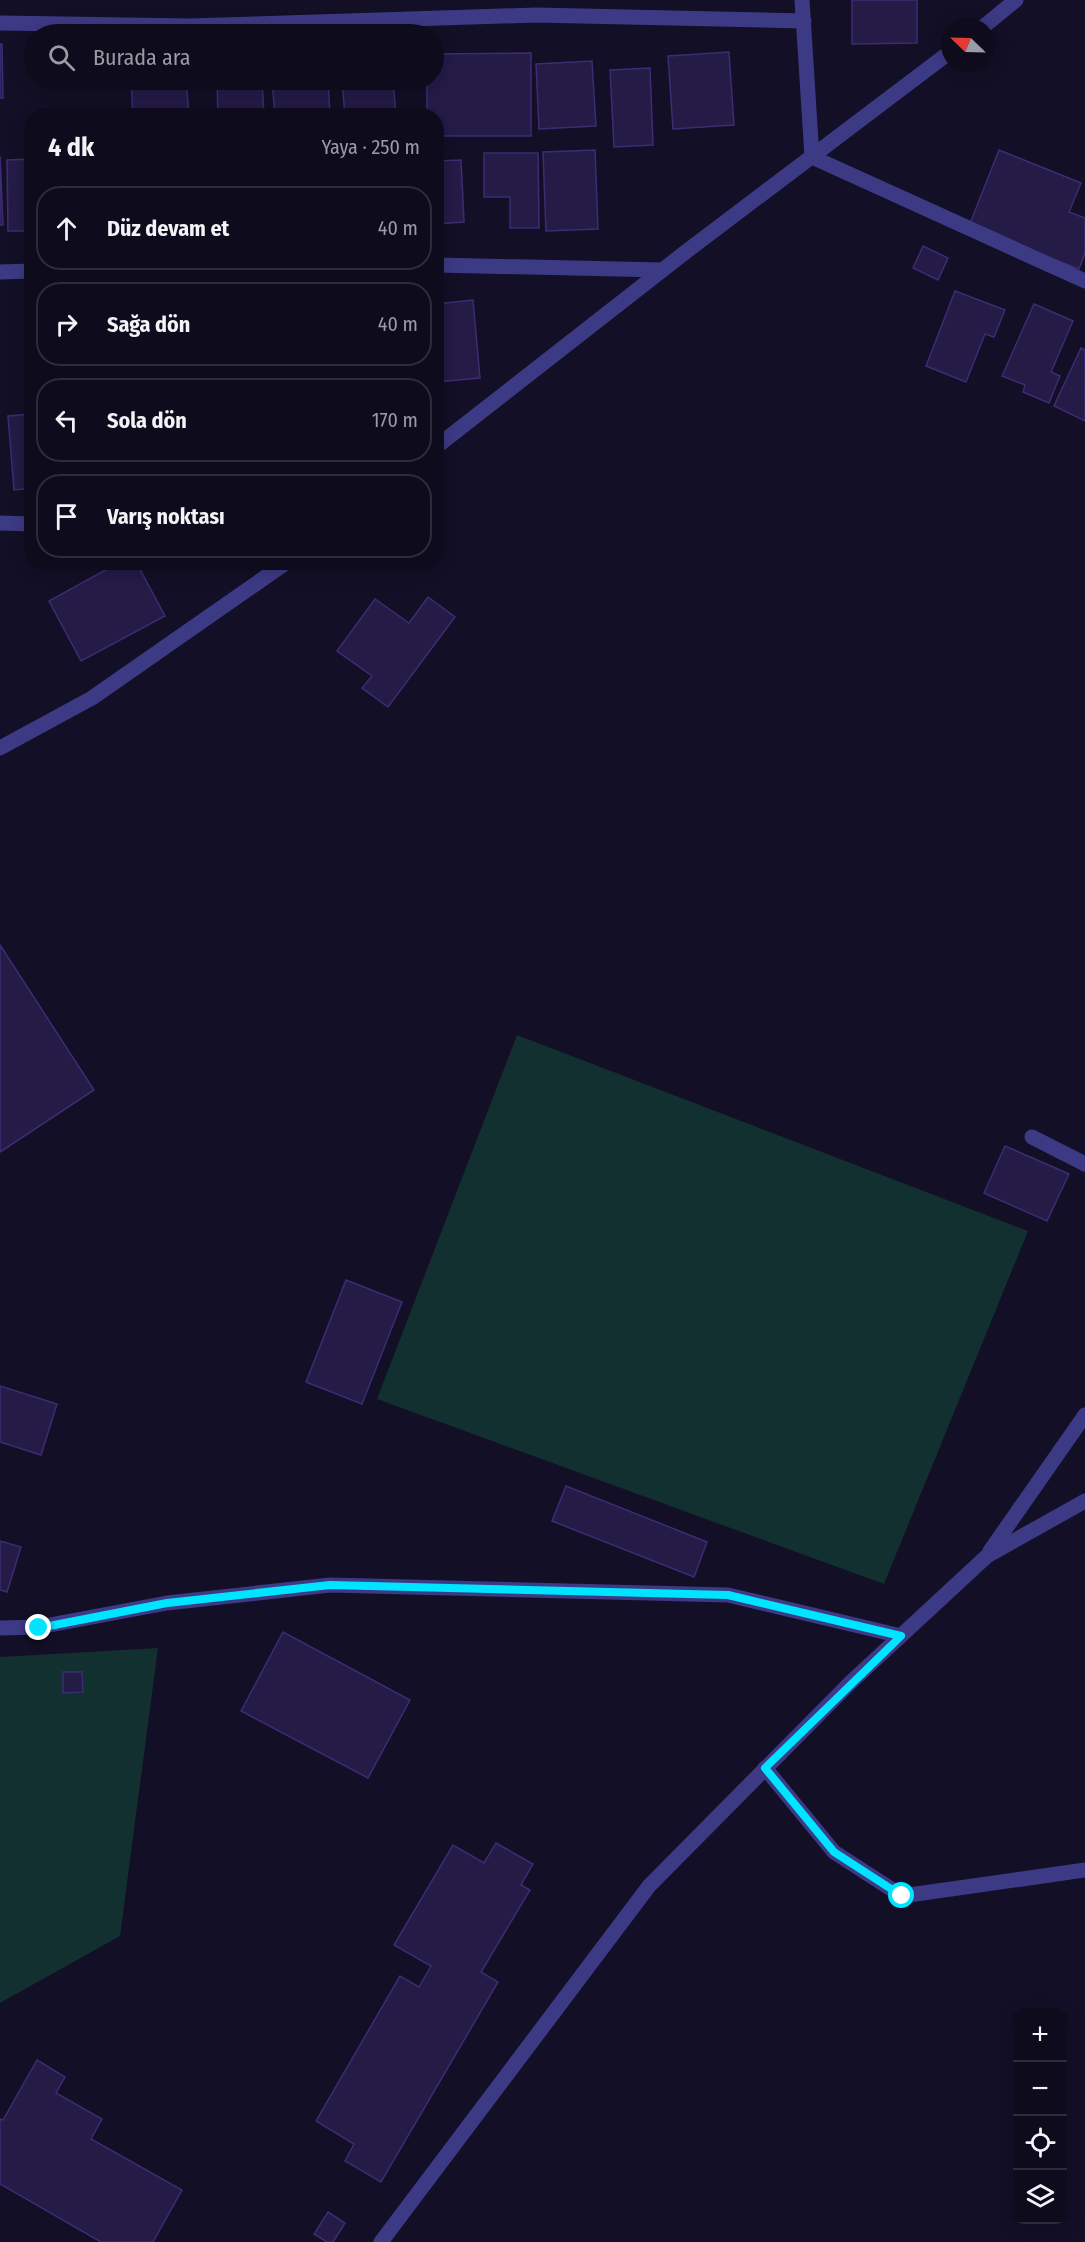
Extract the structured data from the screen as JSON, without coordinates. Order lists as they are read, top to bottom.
{
  "north": "top left",
  "page": {
    "search": "Burada ara",
    "heading": ["4 dk", "Yaya · 250 m"],
    "list": [
      ["Düz devam et", "40 m"],
      ["Sağa dön", "40 m"],
      ["Sola dön", "170 m"],
      "Varış noktası"
    ],
    "map_buttons": ["+", "−"]
  }
}
